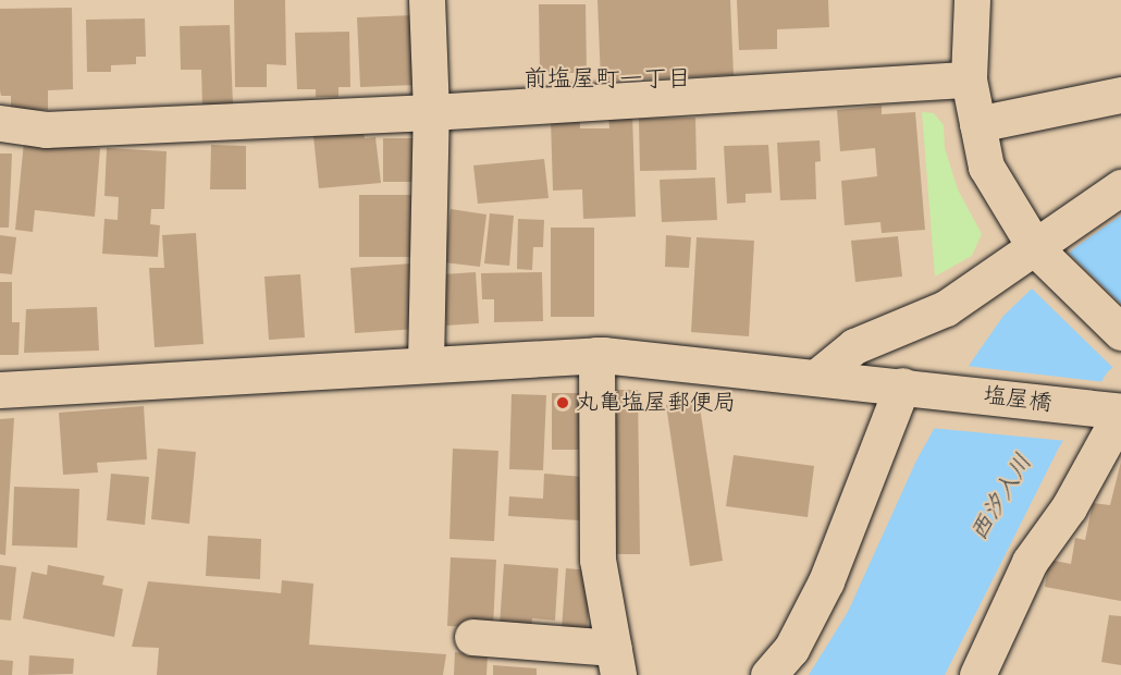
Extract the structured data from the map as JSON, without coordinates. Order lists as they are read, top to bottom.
{
  "streets": {
    "street": ["塩屋橋"]
  },
  "districts": ["前塩屋町一丁目"],
  "water": ["西汐入川"],
  "places": ["丸亀塩屋郵便局"]
}
